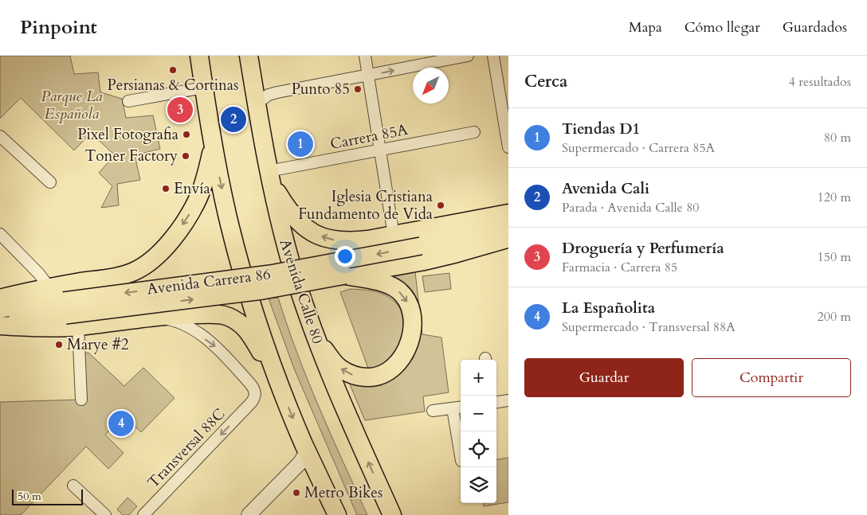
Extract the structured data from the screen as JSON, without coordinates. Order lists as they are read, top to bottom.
{
  "streets": {
    "highway": ["Avenida Calle 80"],
    "main road": ["Avenida Carrera 86"],
    "street": ["Carrera 85A", "Transversal 88C"]
  },
  "crossings": [
    ["Carrera 85A", "Avenida Calle 80"]
  ],
  "parks": ["Parque La Española"],
  "places": [
    "Persianas & Cortinas",
    "Punto 85",
    "Pixel Fotografia",
    "Toner Factory",
    "Envía",
    "Iglesia Cristiana Fundamento de Vida",
    "Marye #2",
    "Metro Bikes"
  ],
  "scale_bar": "50 m",
  "north": "bottom left",
  "page": {
    "header": "Pinpoint",
    "nav": ["Mapa", "Cómo llegar", "Guardados"],
    "heading": ["Cerca", "4 resultados"],
    "pins": [
      "3",
      "2",
      "1",
      "4"
    ],
    "list": [
      {
        "mark": "1",
        "name": "Tiendas D1",
        "note": "Supermercado · Carrera 85A",
        "value": "80 m"
      },
      {
        "mark": "2",
        "name": "Avenida Cali",
        "note": "Parada · Avenida Calle 80",
        "value": "120 m"
      },
      {
        "mark": "3",
        "name": "Droguería y Perfumería",
        "note": "Farmacia · Carrera 85",
        "value": "150 m"
      },
      {
        "mark": "4",
        "name": "La Españolita",
        "note": "Supermercado · Transversal 88A",
        "value": "200 m"
      }
    ],
    "buttons": ["Guardar", "Compartir"],
    "map_buttons": ["+", "−"],
    "scale": "50 m"
  }
}
